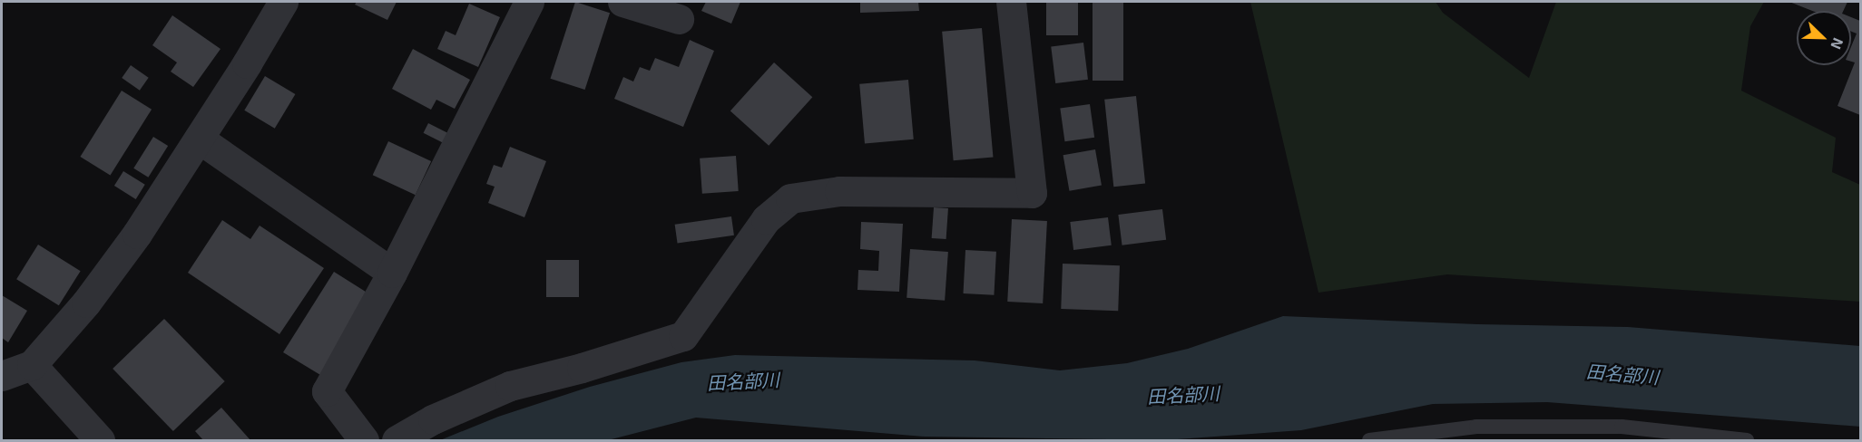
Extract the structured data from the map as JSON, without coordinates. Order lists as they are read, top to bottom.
{
  "water": ["田名部川"],
  "north": "bottom right"
}
